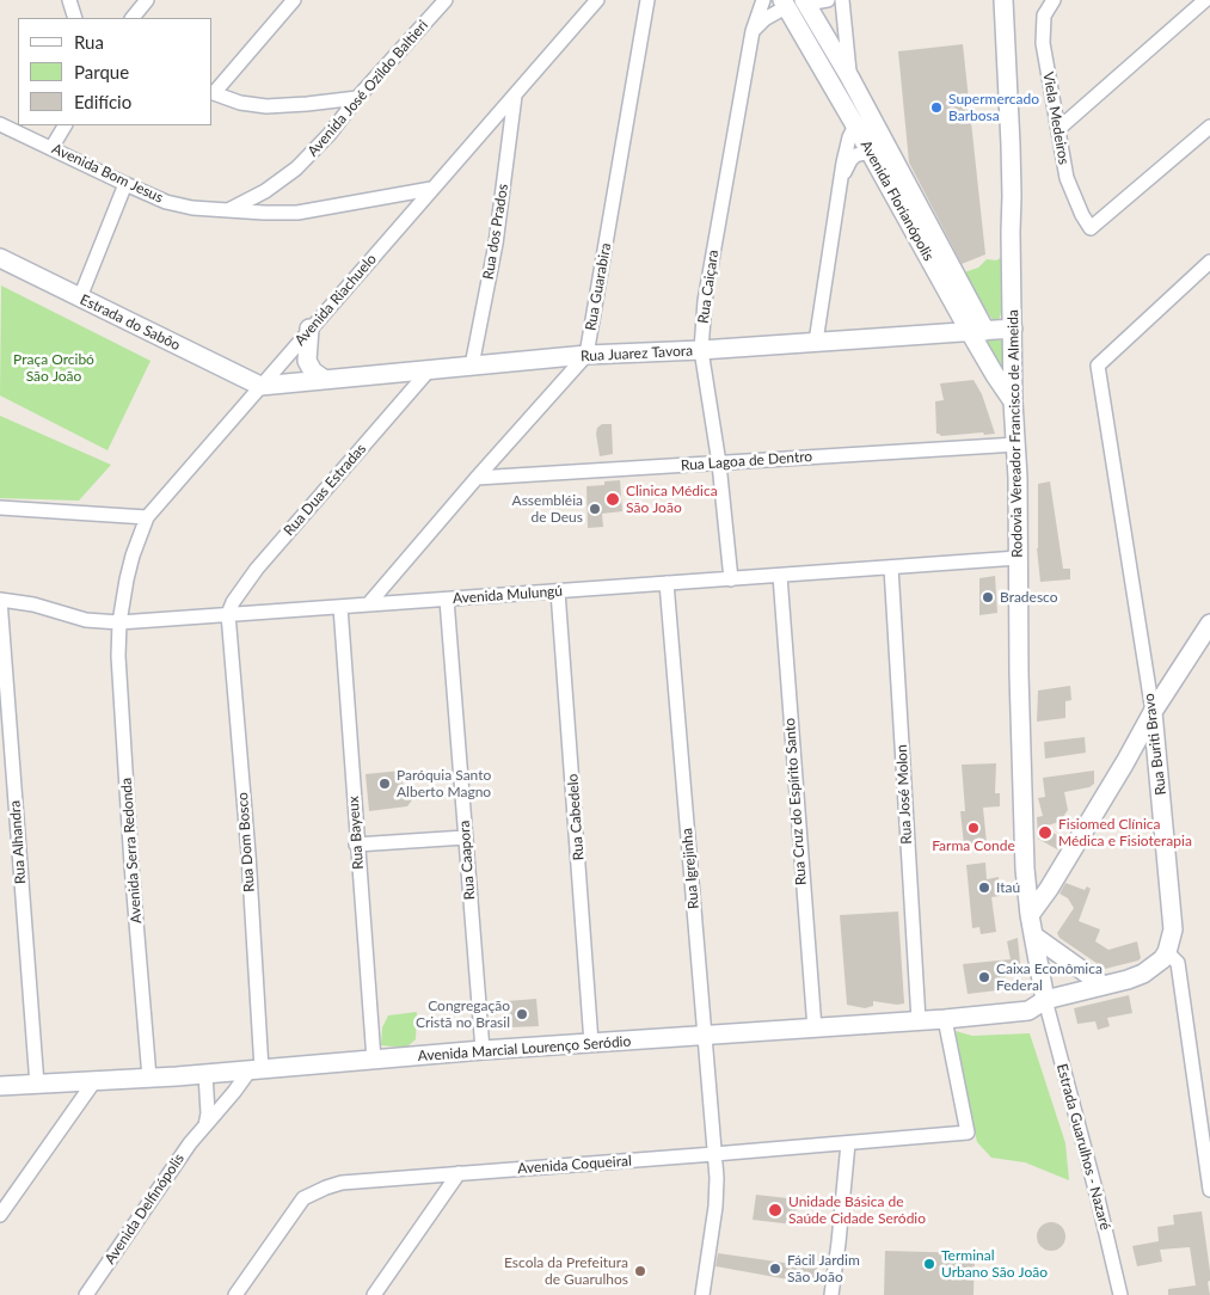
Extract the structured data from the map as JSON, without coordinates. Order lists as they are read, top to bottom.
{
  "streets": {
    "main road": [
      "Avenida Florianópolis",
      "Estrada do Sabôo",
      "Rua Juarez Tavora",
      "Rodovia Vereador Francisco de Almeida",
      "Rua Buriti Bravo",
      "Avenida Marcial Lourenço Seródio"
    ],
    "street": [
      "Avenida José Ozildo Baltieri",
      "Viela Medeiros",
      "Avenida Bom Jesus",
      "Rua dos Prados",
      "Rua Guarabira",
      "Rua Caiçara",
      "Avenida Riachuelo",
      "Rua Lagoa de Dentro",
      "Rua Duas Estradas",
      "Avenida Mulungú",
      "Rua José Molon",
      "Rua Cruz do Espírito Santo",
      "Rua Cabedelo",
      "Rua Bayeux",
      "Rua Alhandra",
      "Rua Dom Bosco",
      "Avenida Serra Redonda",
      "Rua Caapora",
      "Rua Igrejinha",
      "Estrada Guarulhos - Nazaré",
      "Avenida Coqueiral",
      "Avenida Delfinópolis"
    ]
  },
  "crossings": [
    ["Avenida José Ozildo Baltieri", "Avenida Bom Jesus"],
    ["Avenida Bom Jesus", "Avenida Riachuelo"],
    ["Avenida Florianópolis", "Rua Juarez Tavora"],
    ["Avenida Florianópolis", "Rodovia Vereador Francisco de Almeida"],
    ["Rua dos Prados", "Avenida Riachuelo"],
    ["Rua dos Prados", "Rua Juarez Tavora"],
    ["Rua Guarabira", "Rua Juarez Tavora"],
    ["Rua Caiçara", "Rua Juarez Tavora"],
    ["Rua Caiçara", "Rua Lagoa de Dentro"],
    ["Rua Caiçara", "Avenida Mulungú"],
    ["Avenida Riachuelo", "Estrada do Sabôo"],
    ["Avenida Riachuelo", "Rua Juarez Tavora"],
    ["Avenida Riachuelo", "Avenida Mulungú"],
    ["Avenida Riachuelo", "Avenida Serra Redonda"],
    ["Estrada do Sabôo", "Rua Juarez Tavora"],
    ["Rua Juarez Tavora", "Rodovia Vereador Francisco de Almeida"],
    ["Rua Juarez Tavora", "Rua Duas Estradas"],
    ["Rodovia Vereador Francisco de Almeida", "Rua Lagoa de Dentro"],
    ["Rodovia Vereador Francisco de Almeida", "Avenida Mulungú"],
    ["Rua Duas Estradas", "Avenida Mulungú"],
    ["Rua Duas Estradas", "Rua Dom Bosco"],
    ["Avenida Mulungú", "Rua José Molon"],
    ["Avenida Mulungú", "Rua Cruz do Espírito Santo"],
    ["Avenida Mulungú", "Rua Cabedelo"],
    ["Avenida Mulungú", "Rua Bayeux"],
    ["Avenida Mulungú", "Rua Alhandra"],
    ["Avenida Mulungú", "Rua Dom Bosco"],
    ["Avenida Mulungú", "Avenida Serra Redonda"],
    ["Avenida Mulungú", "Rua Caapora"],
    ["Avenida Mulungú", "Rua Igrejinha"],
    ["Rua Buriti Bravo", "Avenida Marcial Lourenço Seródio"],
    ["Rua José Molon", "Avenida Marcial Lourenço Seródio"],
    ["Rua Cruz do Espírito Santo", "Avenida Marcial Lourenço Seródio"],
    ["Rua Cabedelo", "Avenida Marcial Lourenço Seródio"],
    ["Rua Bayeux", "Avenida Marcial Lourenço Seródio"],
    ["Rua Alhandra", "Avenida Marcial Lourenço Seródio"],
    ["Rua Dom Bosco", "Avenida Marcial Lourenço Seródio"],
    ["Rua Dom Bosco", "Avenida Delfinópolis"],
    ["Avenida Serra Redonda", "Avenida Marcial Lourenço Seródio"],
    ["Rua Caapora", "Avenida Marcial Lourenço Seródio"],
    ["Rua Igrejinha", "Avenida Marcial Lourenço Seródio"],
    ["Rua Igrejinha", "Avenida Coqueiral"],
    ["Avenida Marcial Lourenço Seródio", "Estrada Guarulhos - Nazaré"],
    ["Avenida Marcial Lourenço Seródio", "Avenida Coqueiral"],
    ["Avenida Marcial Lourenço Seródio", "Avenida Delfinópolis"]
  ],
  "parks": ["Praça Orcibó São João"],
  "places": [
    "Supermercado Barbosa",
    "Clinica Médica São João",
    "Assembléia de Deus",
    "Bradesco",
    "Paróquia Santo Alberto Magno",
    "Farma Conde",
    "Fisiomed Clínica Médica e Fisioterapia",
    "Itaú",
    "Caixa Econômica Federal",
    "Congregação Cristã no Brasil",
    "Unidade Básica de Saúde Cidade Seródio",
    "Terminal Urbano São João",
    "Fácil Jardim São João",
    "Escola da Prefeitura de Guarulhos"
  ],
  "legend": ["Rua", "Parque", "Edifício"]
}
